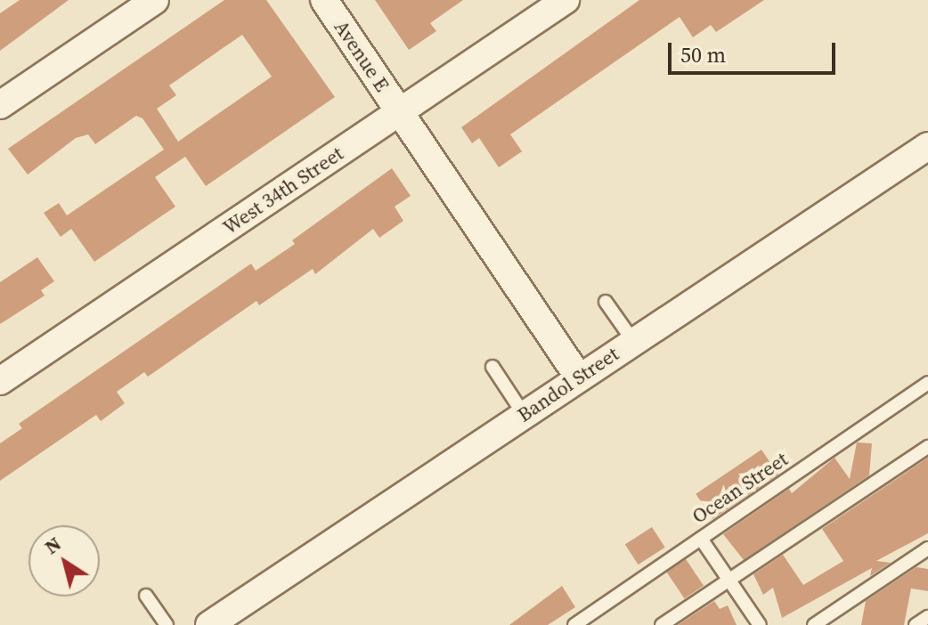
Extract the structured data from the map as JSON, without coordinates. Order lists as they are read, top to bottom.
{
  "streets": {
    "street": ["Avenue E", "West 34th Street", "Bandol Street"],
    "lane": ["Ocean Street"]
  },
  "crossings": [
    ["Avenue E", "West 34th Street"],
    ["Avenue E", "Bandol Street"]
  ],
  "scale_bar": "50 m",
  "north": "top left"
}
